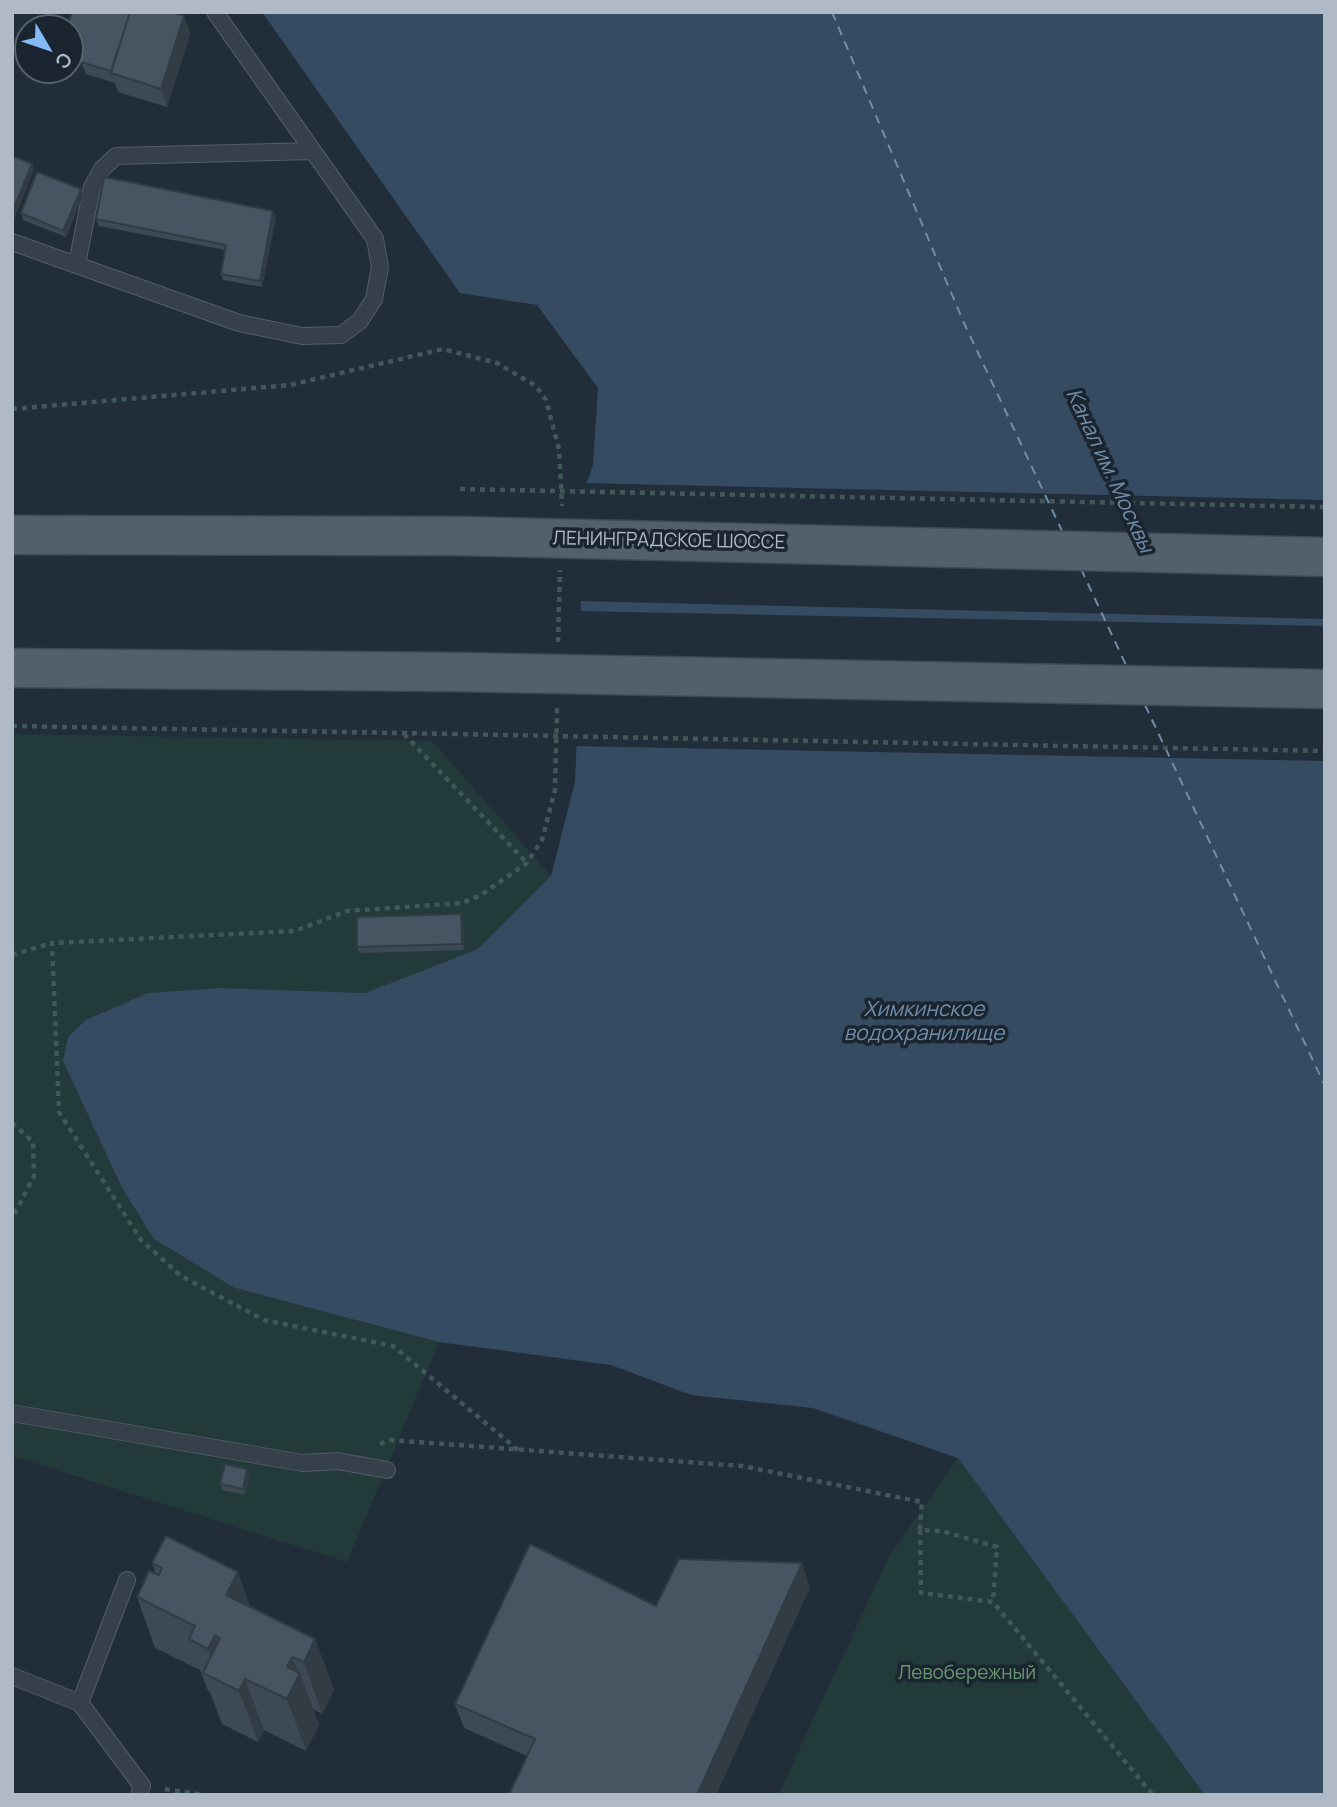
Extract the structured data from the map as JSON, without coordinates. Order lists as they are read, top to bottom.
{
  "streets": {
    "main road": ["ЛЕНИНГРАДСКОЕ ШОССЕ"]
  },
  "water": ["Канал им. Москвы", "Химкинское водохранилище"],
  "parks": ["Левобережный"],
  "north": "bottom right"
}
